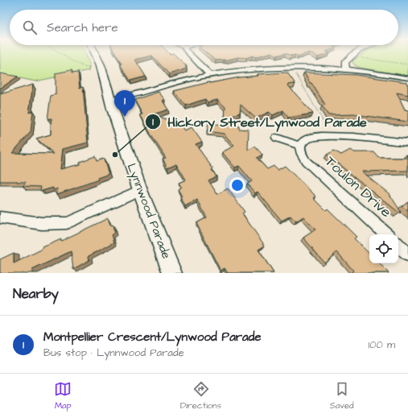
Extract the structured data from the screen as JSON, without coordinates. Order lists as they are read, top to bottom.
{
  "streets": {
    "main road": ["Lynnwood Parade"],
    "street": ["Toulon Drive"]
  },
  "places": ["Hickory Street/Lynwood Parade"],
  "page": {
    "search": "Search here",
    "pins": "1",
    "heading": "Nearby",
    "list": [
      {
        "mark": "1",
        "name": "Montpellier Crescent/Lynwood Parade",
        "note": "Bus stop · Lynnwood Parade",
        "value": "100 m"
      }
    ],
    "nav": ["Map", "Directions", "Saved"]
  }
}
